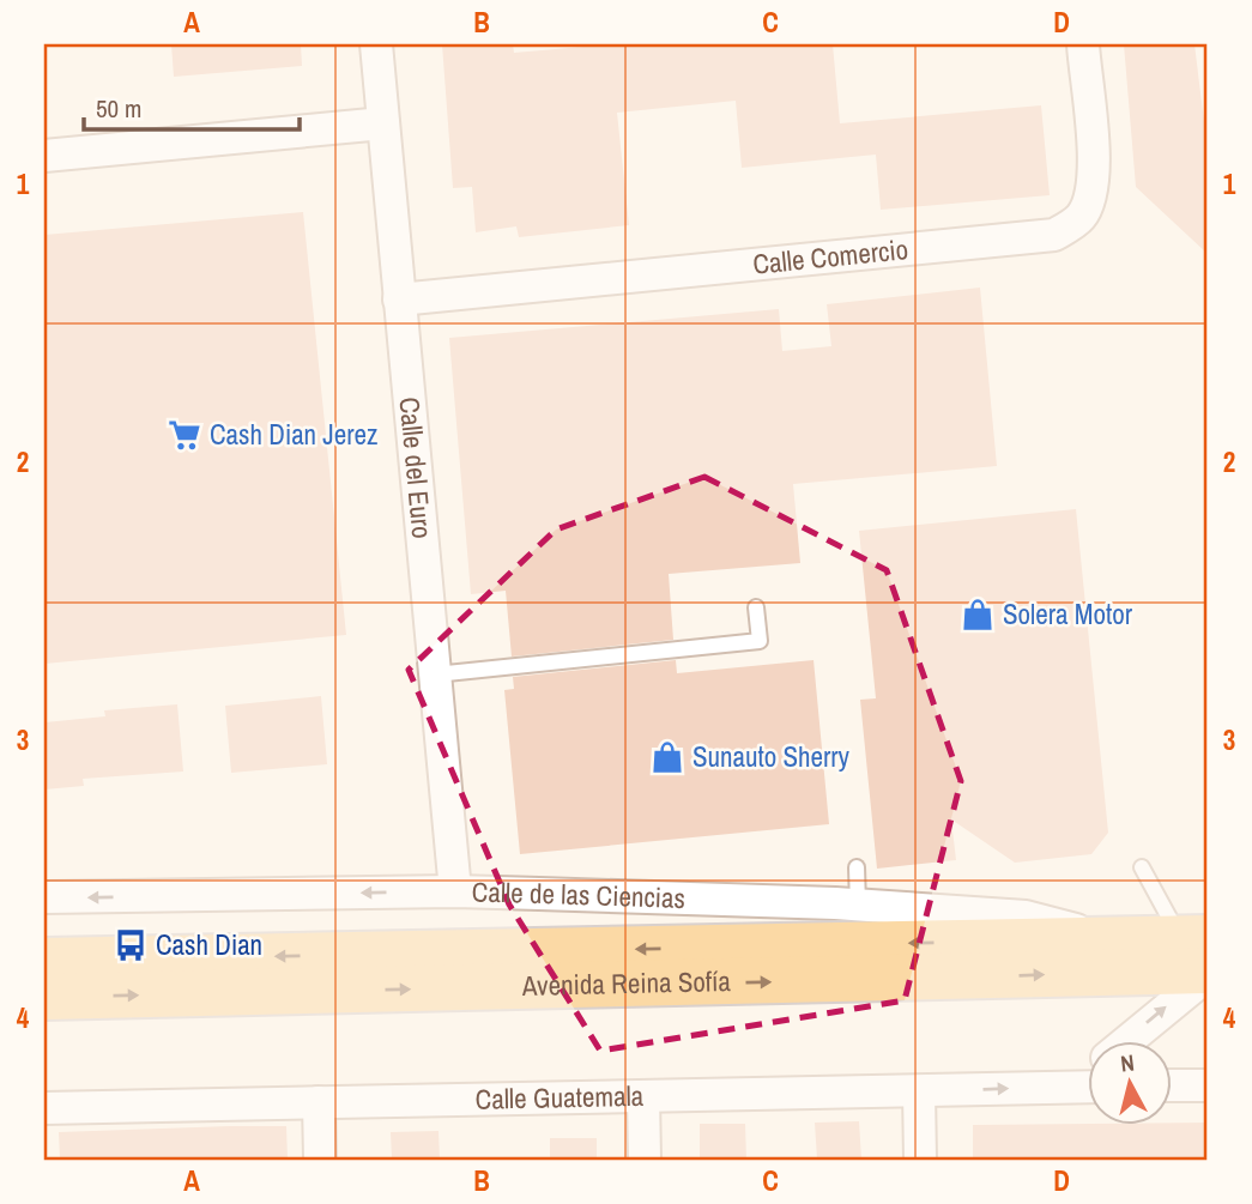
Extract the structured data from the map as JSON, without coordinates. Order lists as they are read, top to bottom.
{
  "streets": {
    "main road": ["Avenida Reina Sofía"],
    "street": [
      "Calle Comercio",
      "Calle del Euro",
      "Calle de las Ciencias",
      "Calle Guatemala"
    ]
  },
  "crossings": [
    ["Calle Comercio", "Calle del Euro"],
    ["Calle del Euro", "Calle de las Ciencias"],
    ["Calle de las Ciencias", "Avenida Reina Sofía"],
    ["Avenida Reina Sofía", "Calle Guatemala"]
  ],
  "one_way": ["Calle de las Ciencias"],
  "places": {
    "supermarket": ["Cash Dian Jerez"],
    "shop": ["Solera Motor", "Sunauto Sherry"],
    "bus stop": ["Cash Dian"]
  },
  "scale_bar": "50 m",
  "north": "top",
  "grid": {
    "columns": [
      "A",
      "B",
      "C",
      "D"
    ],
    "rows": [
      "1",
      "2",
      "3",
      "4"
    ]
  }
}
